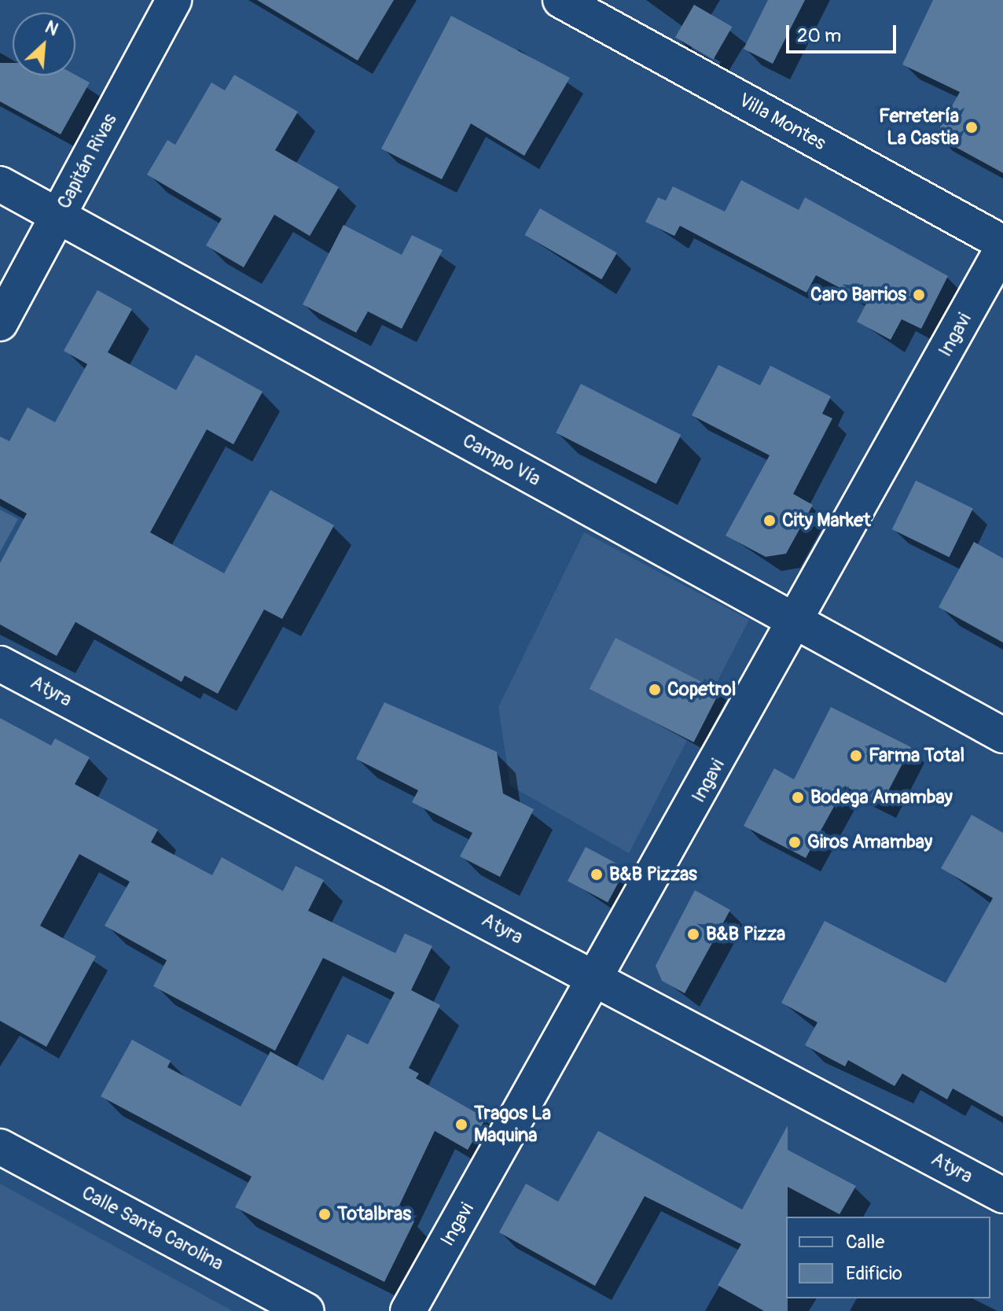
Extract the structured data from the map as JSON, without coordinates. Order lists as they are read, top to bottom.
{
  "streets": {
    "street": [
      "Villa Montes",
      "Capitán Rivas",
      "Ingavi",
      "Campo Vía",
      "Atyra",
      "Calle Santa Carolina"
    ]
  },
  "crossings": [
    ["Villa Montes", "Ingavi"],
    ["Capitán Rivas", "Campo Vía"],
    ["Ingavi", "Campo Vía"],
    ["Ingavi", "Atyra"]
  ],
  "places": [
    "Ferretería La Castia",
    "Caro Barrios",
    "City Market",
    "Copetrol",
    "Farma Total",
    "Bodega Amambay",
    "Giros Amambay",
    "B&B Pizzas",
    "B&B Pizza",
    "Tragos La Maquina",
    "Totalbras"
  ],
  "legend": ["Calle", "Edificio"],
  "scale_bar": "20 m",
  "north": "top right"
}
